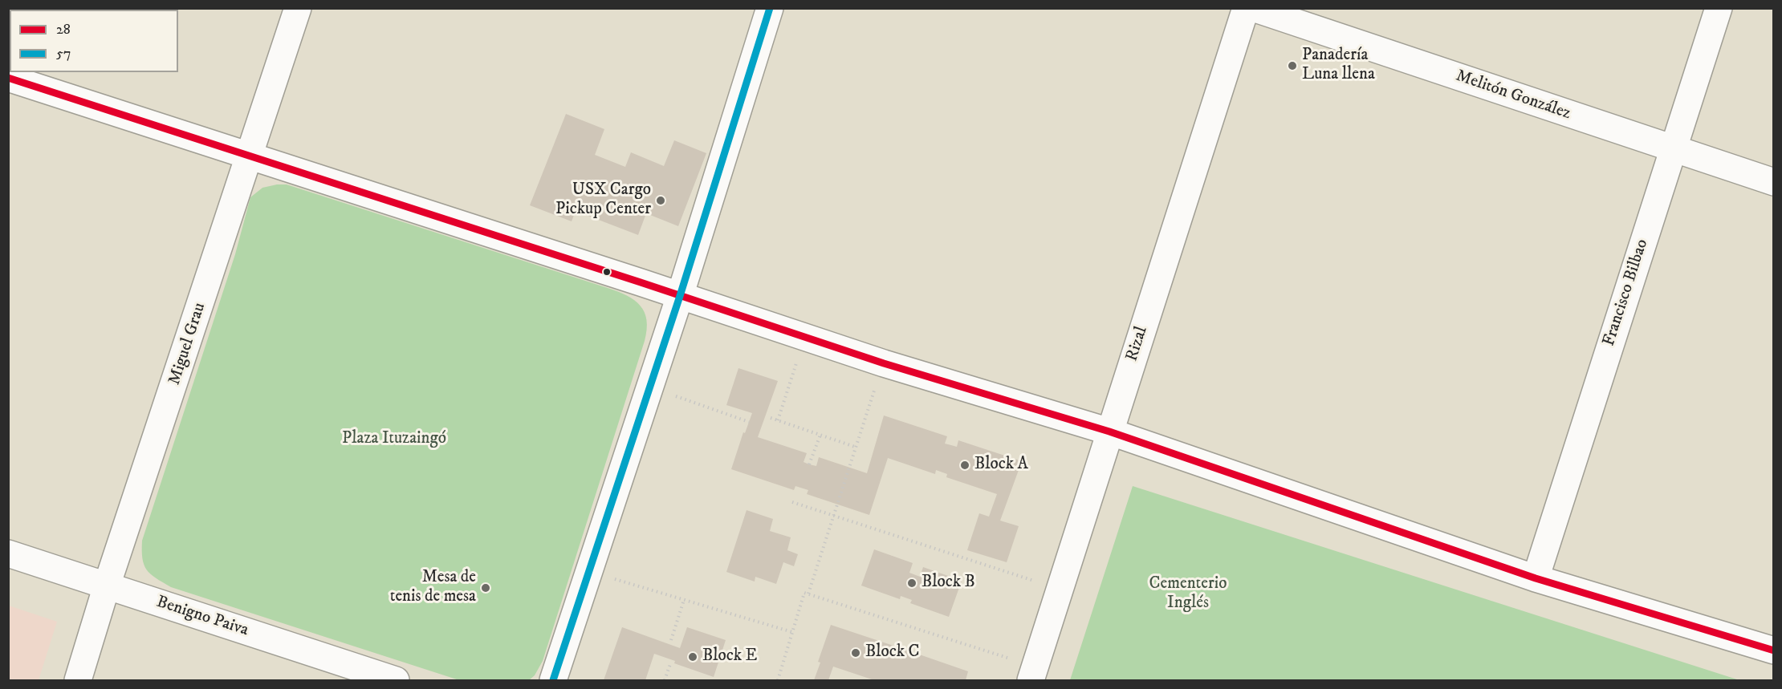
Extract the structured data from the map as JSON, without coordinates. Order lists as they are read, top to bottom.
{
  "streets": {
    "street": [
      "Melitón González",
      "Francisco Bilbao",
      "Miguel Grau",
      "Rizal",
      "Benigno Paiva"
    ]
  },
  "crossings": [
    ["Melitón González", "Francisco Bilbao"],
    ["Miguel Grau", "Benigno Paiva"]
  ],
  "parks": ["Plaza Ituzaingó", "Cementerio Inglés"],
  "places": [
    "Panadería Luna llena",
    "USX Cargo Pickup Center",
    "Block A",
    "Block B",
    "Mesa de tenis de mesa",
    "Block C",
    "Block E"
  ],
  "lines": ["transit line 57", "transit line 28"],
  "legend": ["28", "57"]
}
